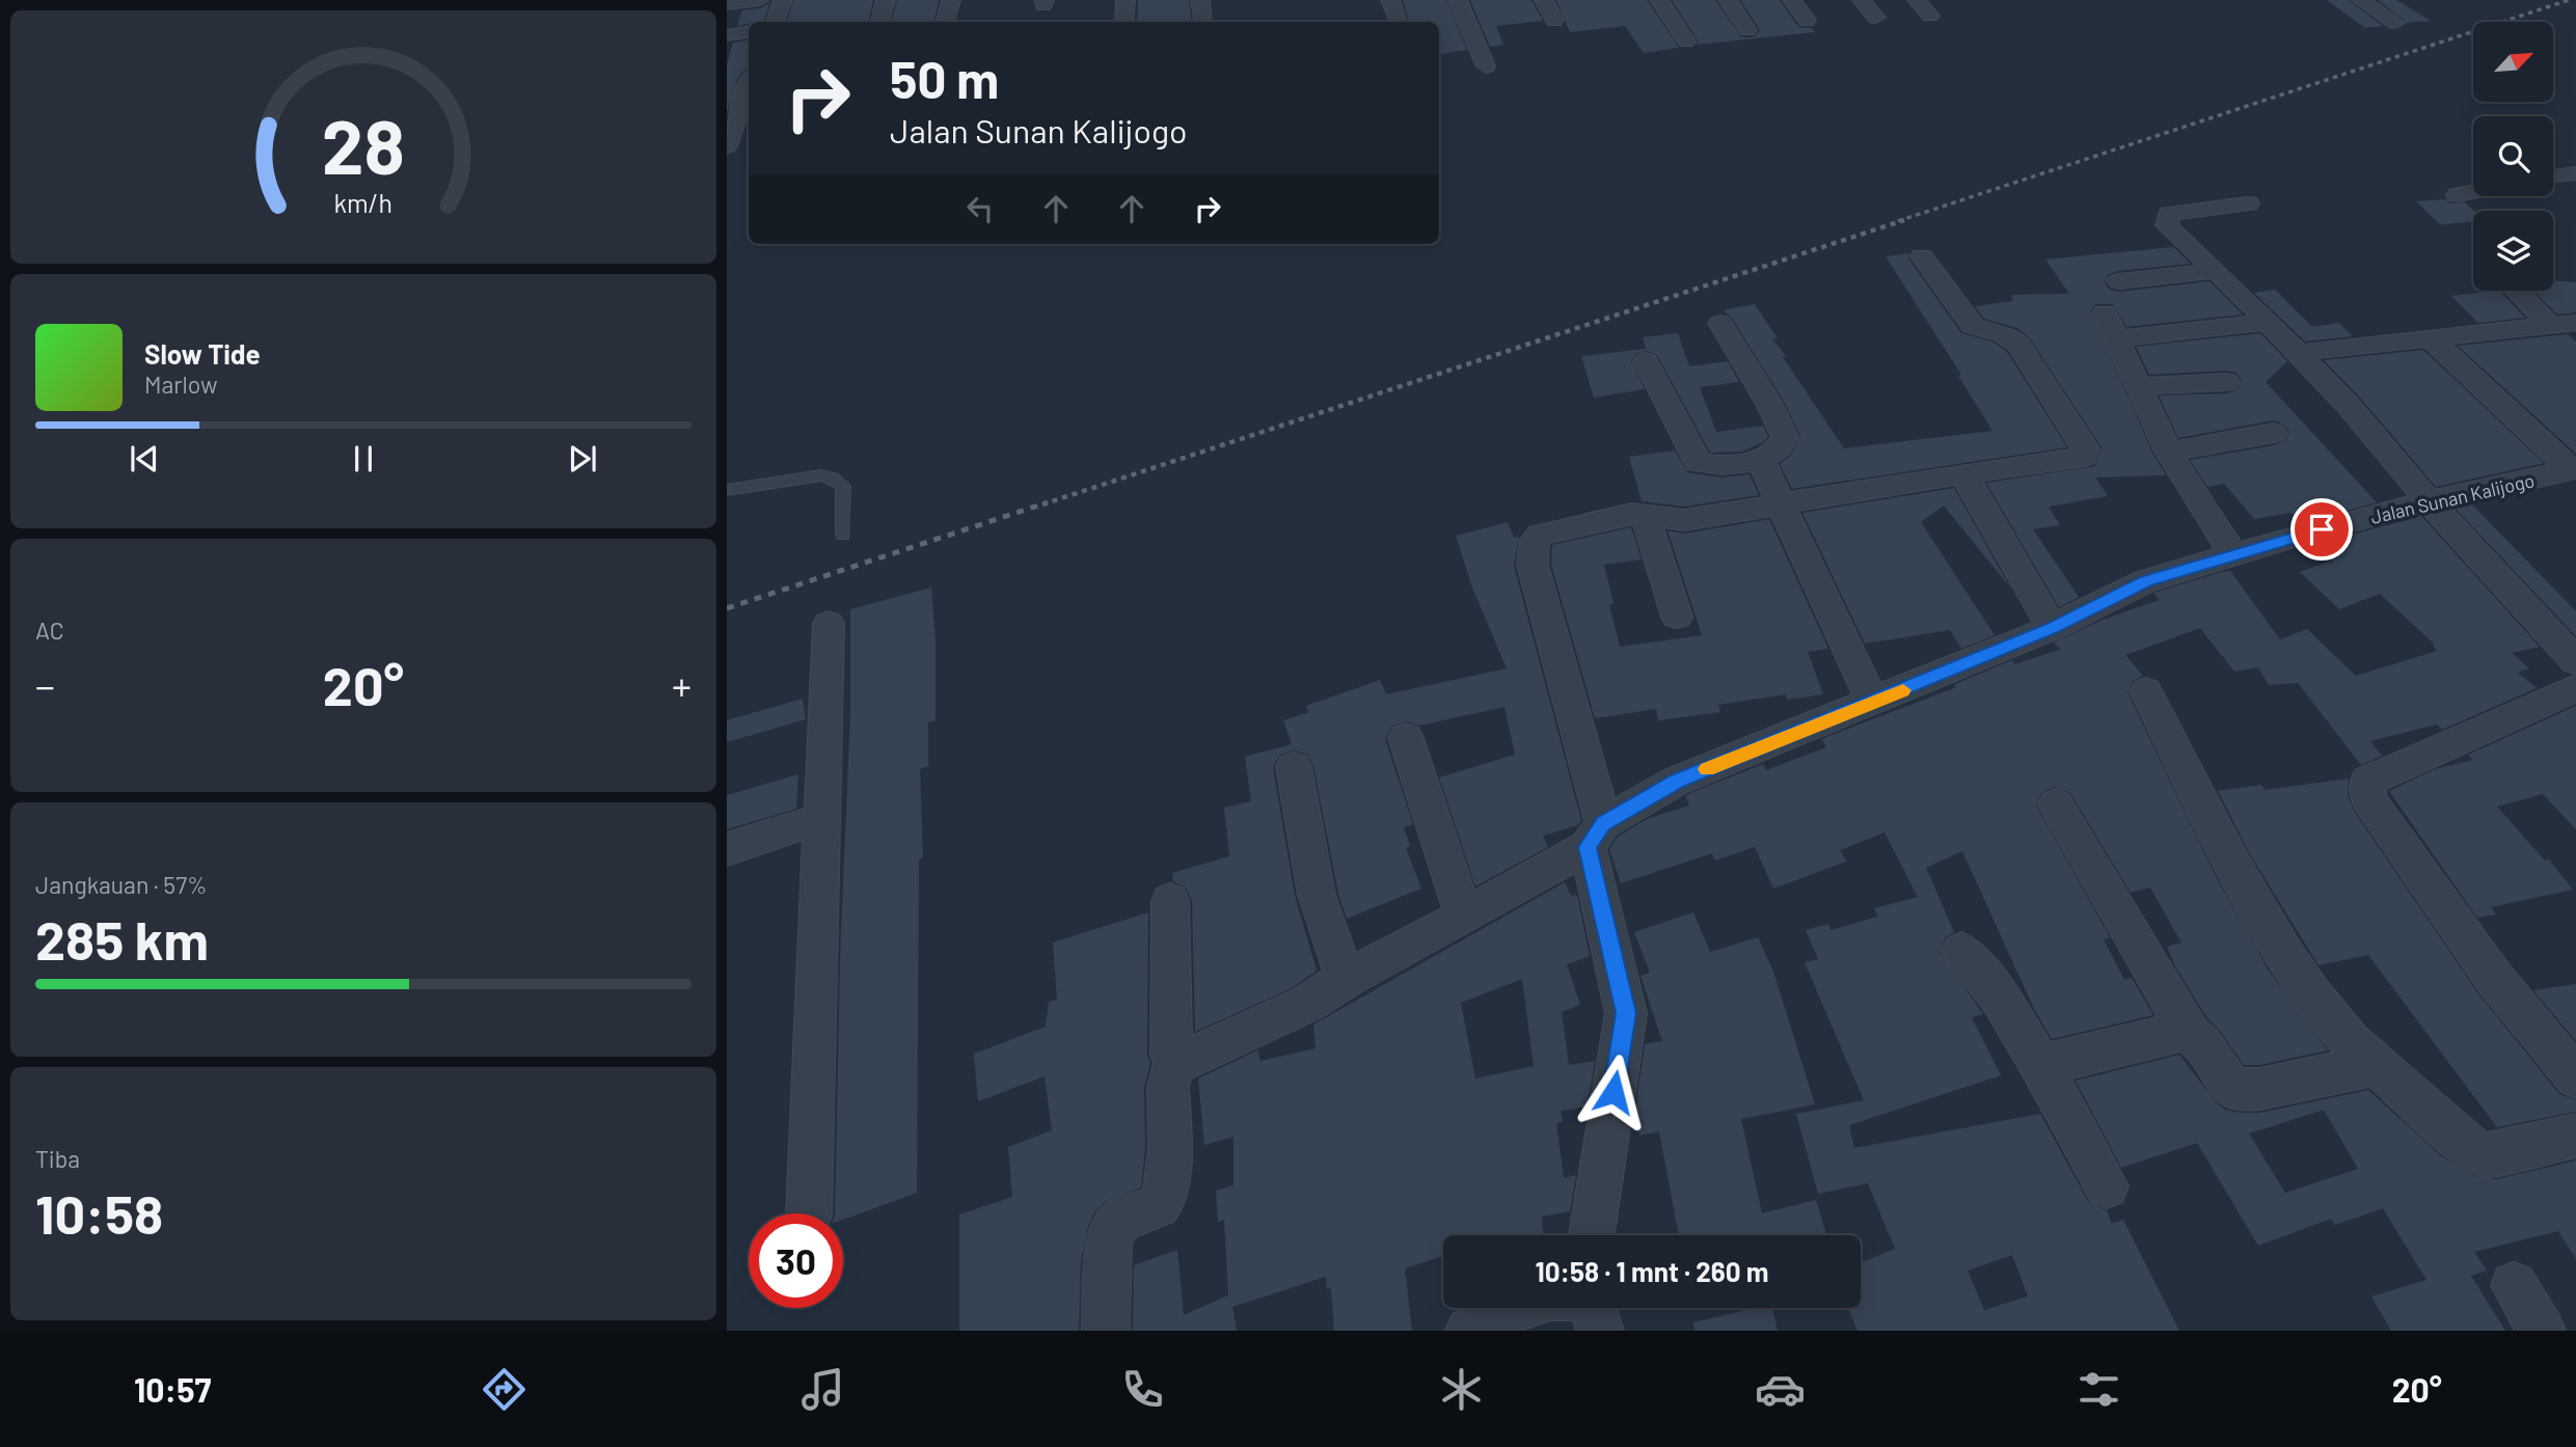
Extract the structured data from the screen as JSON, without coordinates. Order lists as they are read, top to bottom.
{
  "streets": {
    "street": ["Jalan Sunan Kalijogo"]
  },
  "north": "top right",
  "page": {
    "turn": ["50 m", "Jalan Sunan Kalijogo"],
    "song": ["Slow Tide", "Marlow"],
    "tile": [
      "AC",
      ["Jangkauan · 57%", "285 km"],
      ["Tiba", "10:58"]
    ],
    "heat": ["−", "20°", "+"],
    "limit": "30",
    "trip": "10:58 · 1 mnt · 260 m",
    "tabs": ["10:57", "20°"],
    "gauge": ["28", "km/h"]
  }
}
